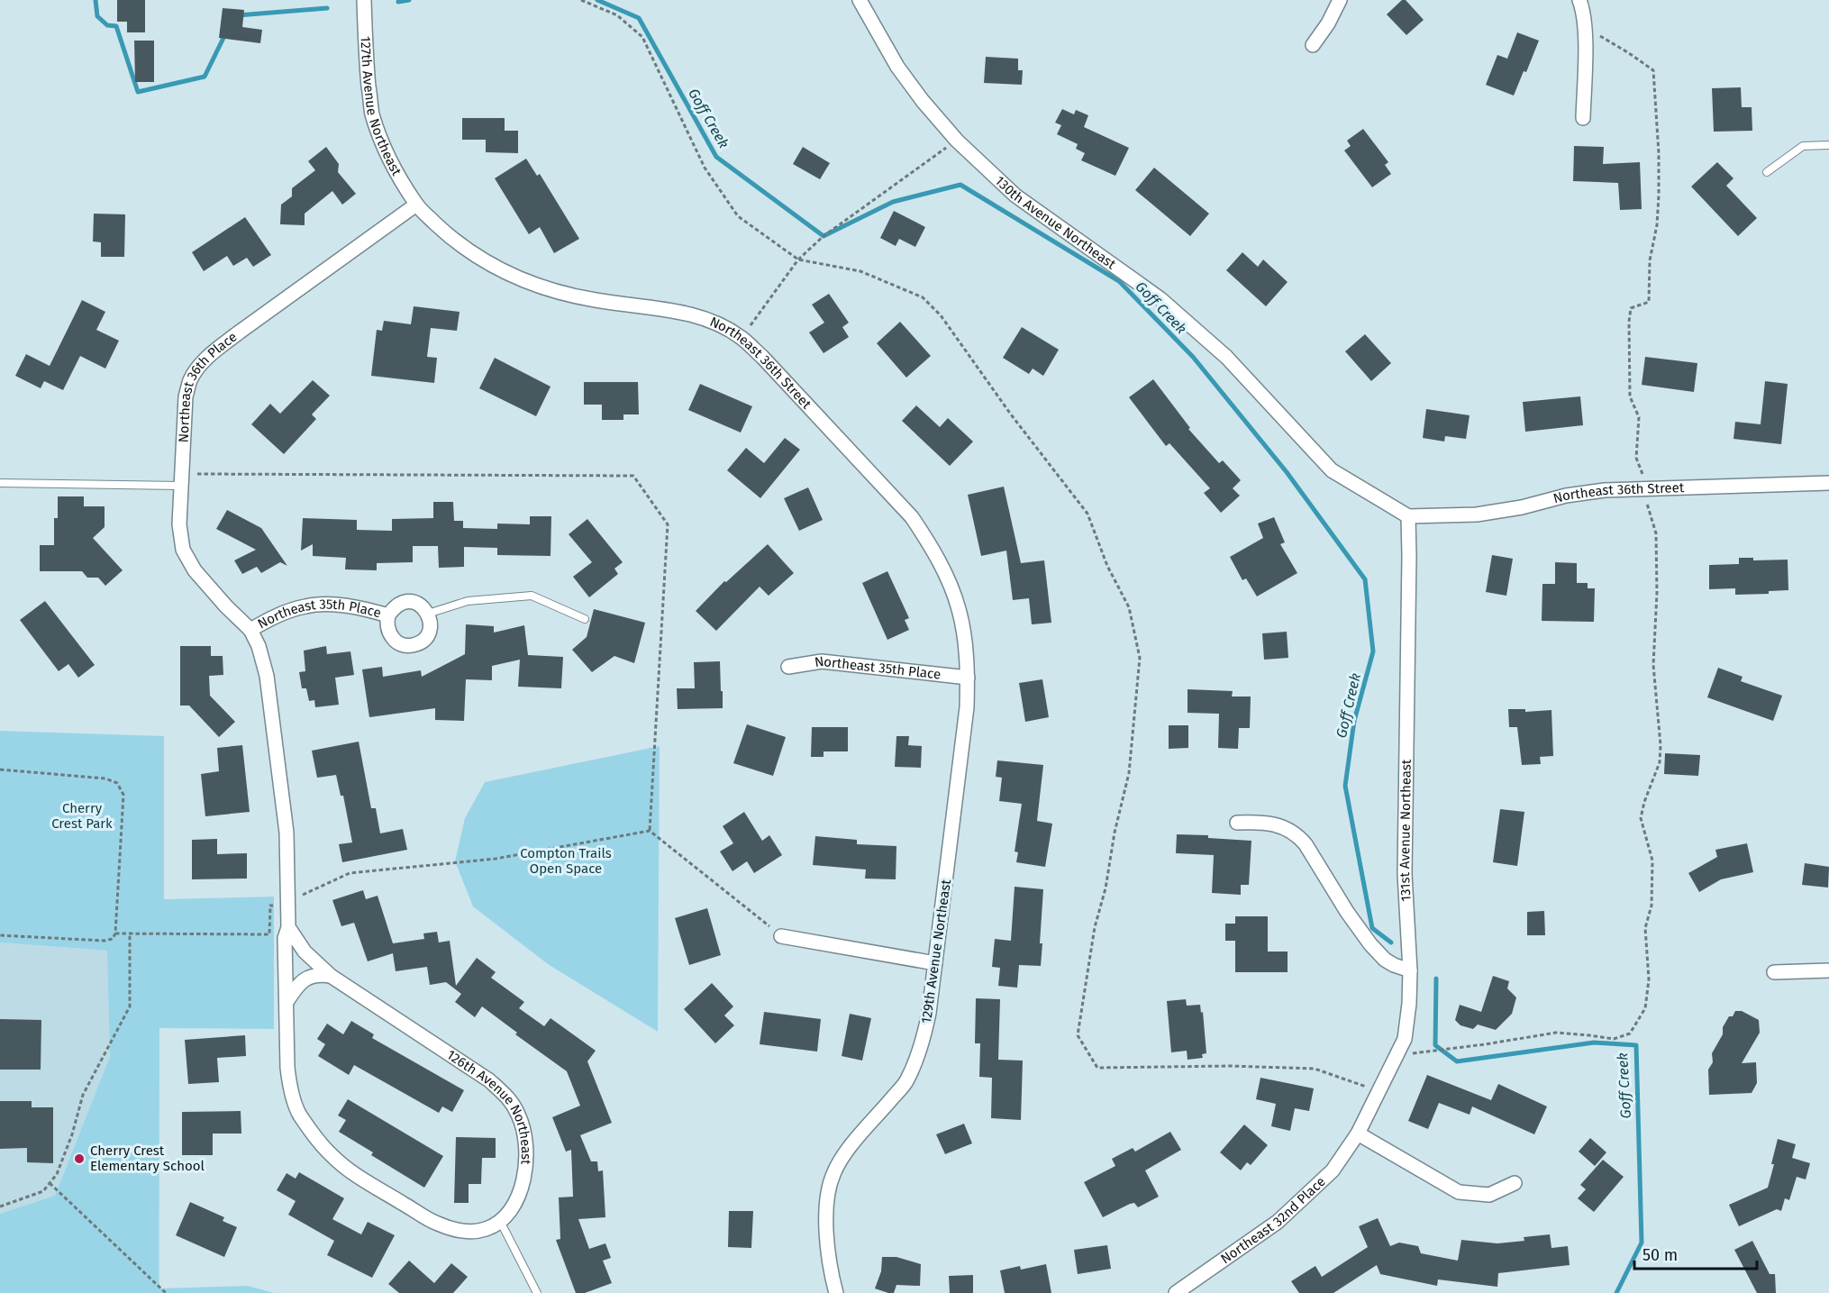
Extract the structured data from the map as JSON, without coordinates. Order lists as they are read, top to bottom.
{
  "streets": {
    "street": [
      "127th Avenue Northeast",
      "130th Avenue Northeast",
      "Northeast 36th Street",
      "Northeast 36th Place",
      "Northeast 35th Place",
      "131st Avenue Northeast",
      "129th Avenue Northeast",
      "126th Avenue Northeast",
      "Northeast 32nd Place"
    ]
  },
  "crossings": [
    ["127th Avenue Northeast", "Northeast 36th Street"],
    ["127th Avenue Northeast", "Northeast 36th Place"],
    ["130th Avenue Northeast", "Northeast 36th Street"],
    ["130th Avenue Northeast", "131st Avenue Northeast"],
    ["Northeast 36th Street", "Northeast 36th Place"],
    ["Northeast 36th Street", "Northeast 35th Place"],
    ["Northeast 36th Street", "131st Avenue Northeast"],
    ["Northeast 36th Street", "129th Avenue Northeast"],
    ["Northeast 36th Place", "126th Avenue Northeast"],
    ["Northeast 35th Place", "129th Avenue Northeast"],
    ["Northeast 35th Place", "126th Avenue Northeast"],
    ["131st Avenue Northeast", "Northeast 32nd Place"]
  ],
  "water": ["Goff Creek"],
  "parks": ["Cherry Crest Park", "Compton Trails Open Space"],
  "places": ["Cherry Crest Elementary School"],
  "scale_bar": "50 m"
}
